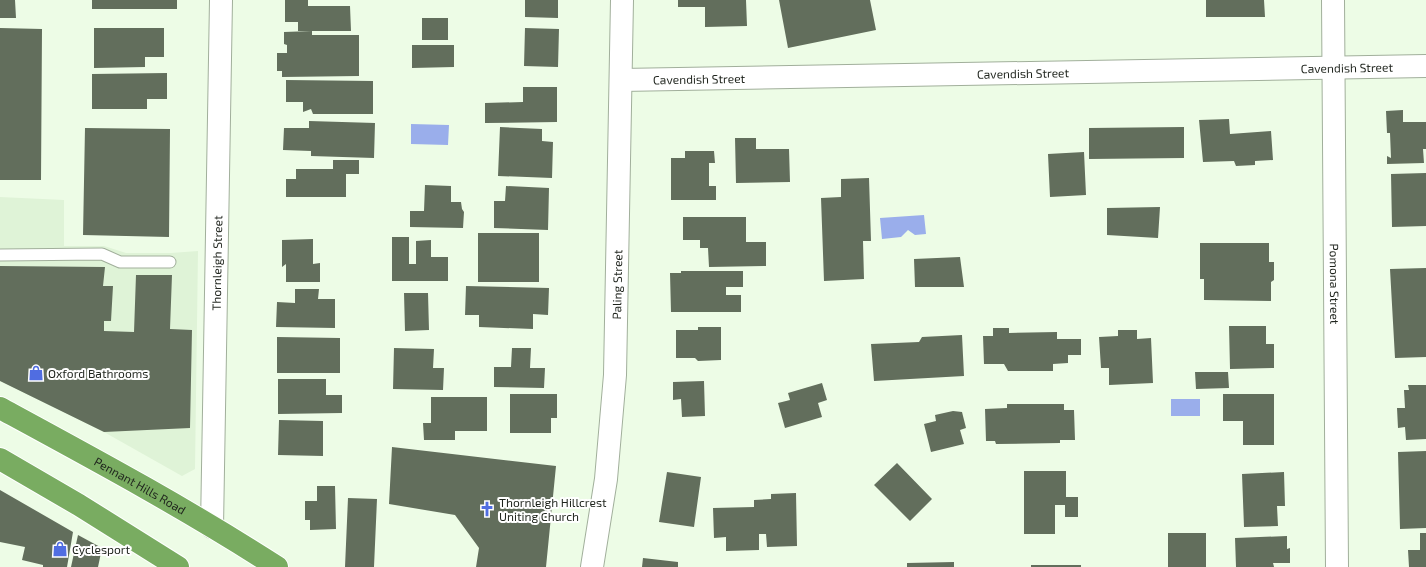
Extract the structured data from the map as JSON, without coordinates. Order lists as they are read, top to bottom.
{
  "streets": {
    "highway": ["Pennant Hills Road"],
    "street": [
      "Cavendish Street",
      "Thornleigh Street",
      "Paling Street",
      "Pomona Street"
    ]
  },
  "crossings": [
    ["Cavendish Street", "Paling Street"],
    ["Cavendish Street", "Pomona Street"],
    ["Thornleigh Street", "Pennant Hills Road"]
  ],
  "places": {
    "shop": ["Oxford Bathrooms", "Cyclesport"],
    "church": ["Thornleigh Hillcrest Uniting Church"]
  }
}
